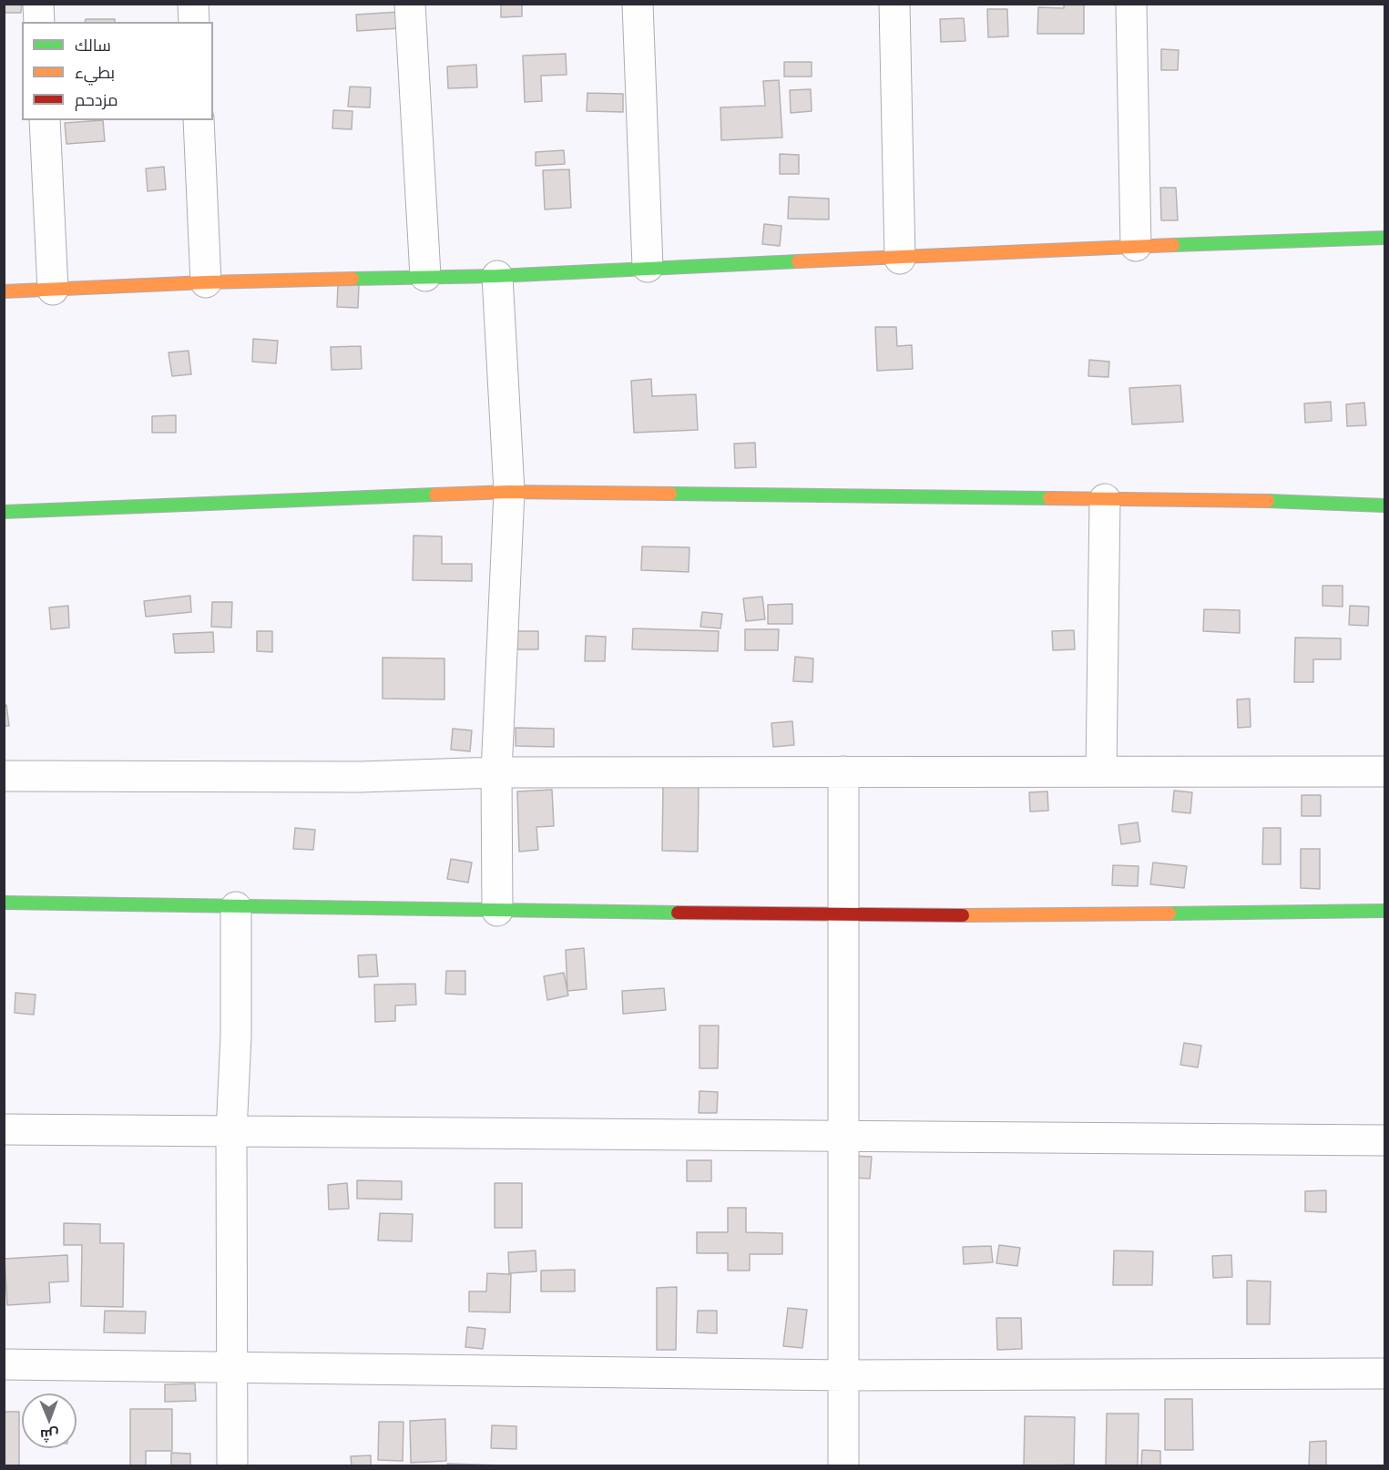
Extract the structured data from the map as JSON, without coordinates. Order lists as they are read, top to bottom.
{
  "legend": ["سالك", "بطيء", "مزدحم"],
  "north": "bottom"
}
